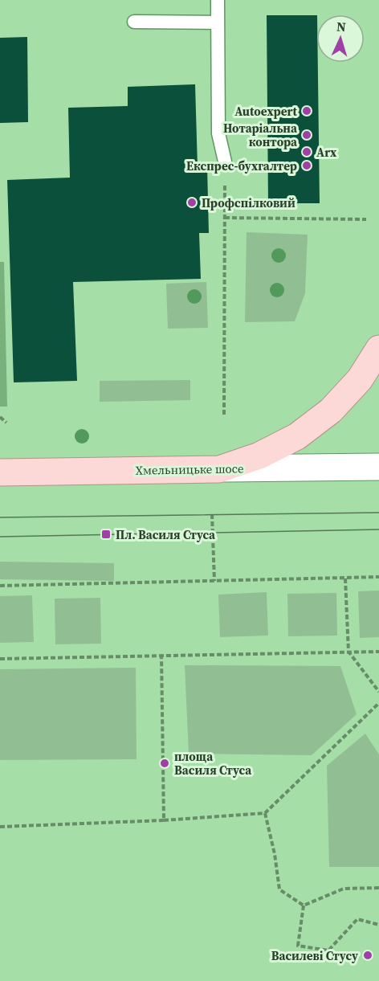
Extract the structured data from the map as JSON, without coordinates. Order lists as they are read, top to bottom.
{
  "streets": {
    "main road": ["Хмельницьке шосе"]
  },
  "places": {
    "other": [
      "Autoexpert",
      "Нотаріальна контора",
      "Arx",
      "Експрес-бухгалтер",
      "Профспілковий",
      "площа Василя Стуса",
      "Василеві Стусу"
    ],
    "transit": ["Пл. Василя Стуса"]
  },
  "north": "top"
}
